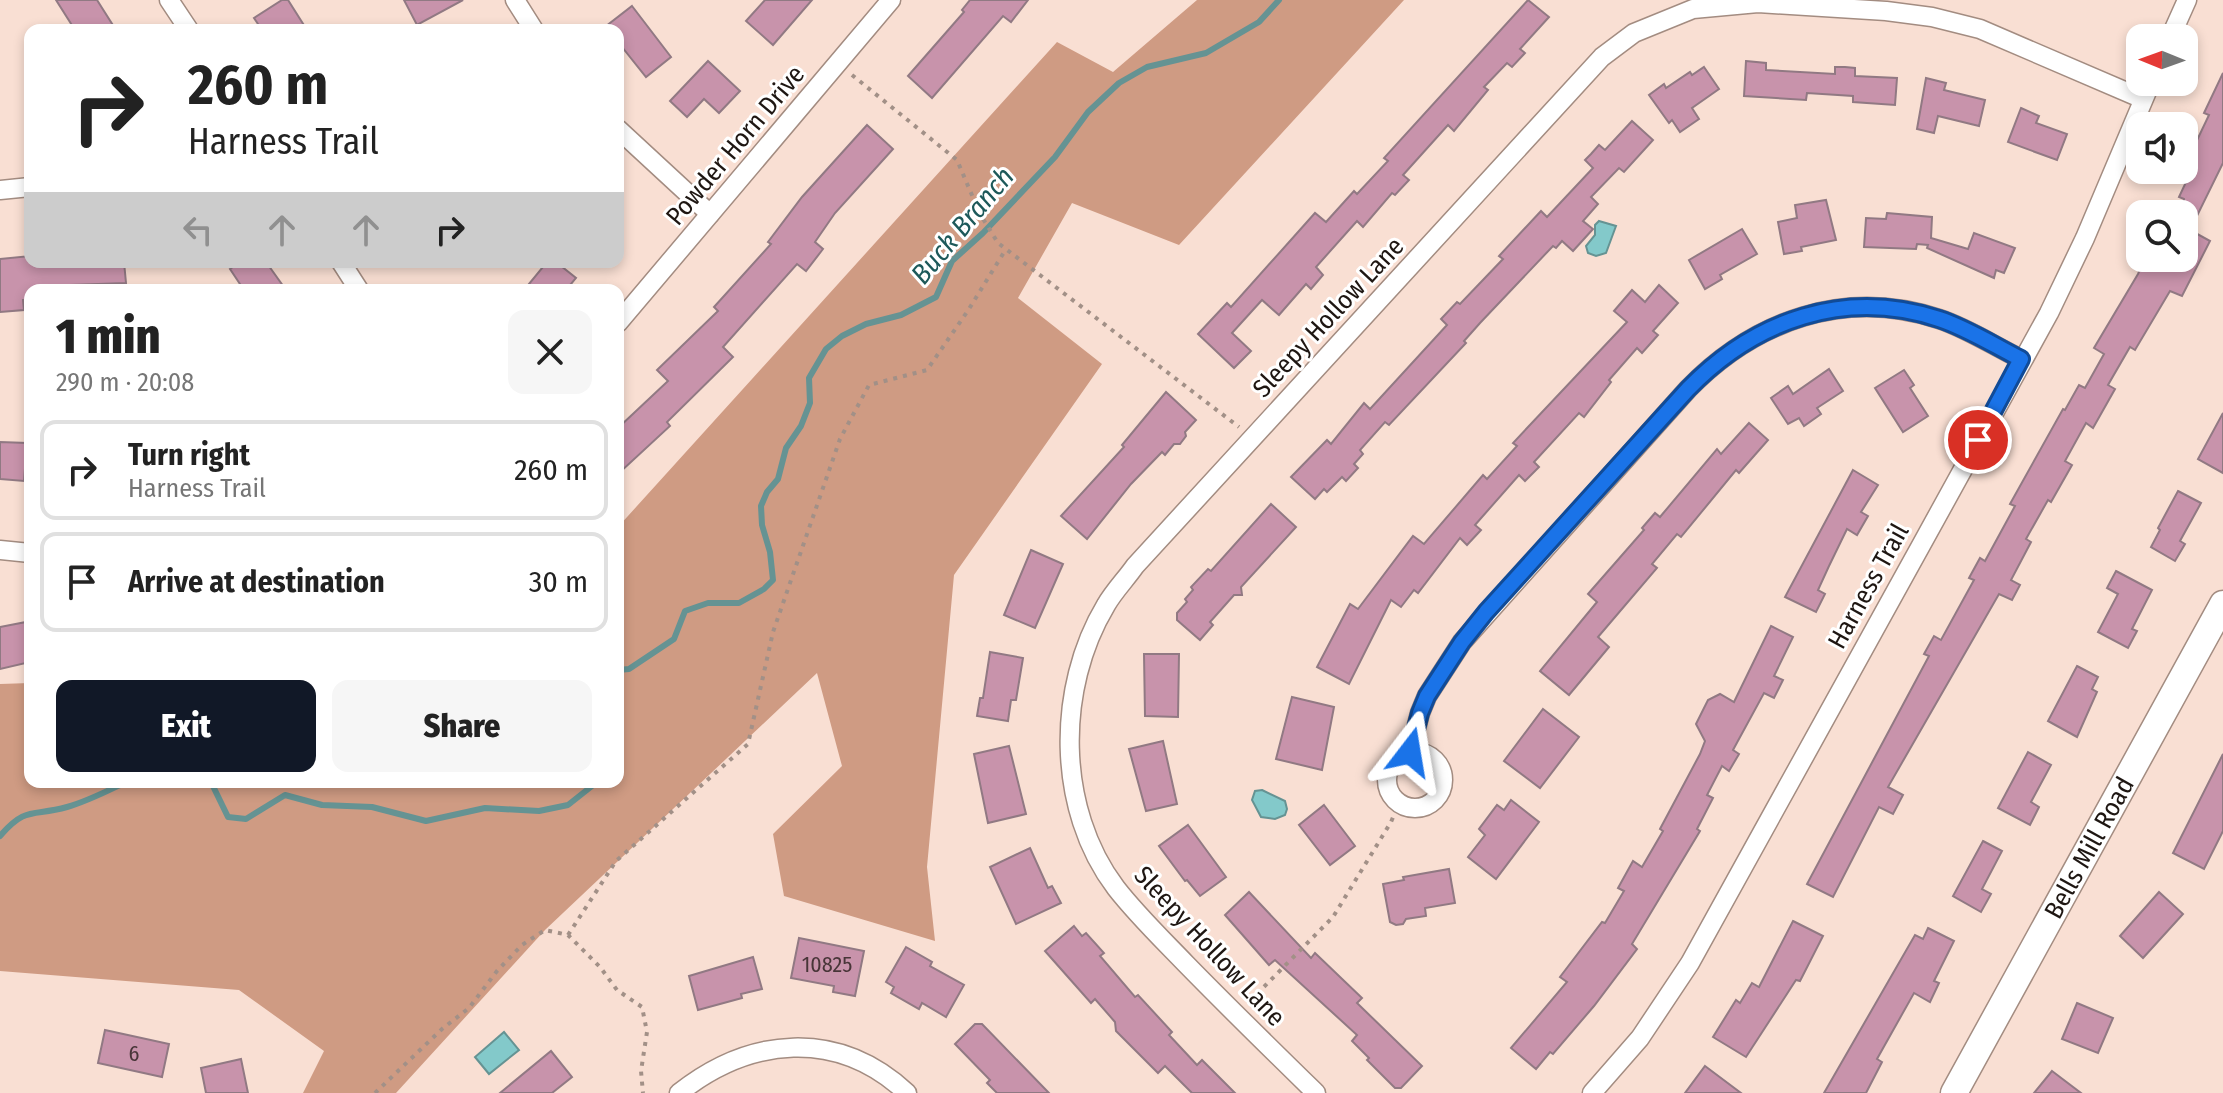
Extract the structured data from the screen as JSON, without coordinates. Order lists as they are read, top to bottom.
{
  "streets": {
    "street": [
      "Powder Horn Drive",
      "Sleepy Hollow Lane",
      "Harness Trail",
      "Bells Mill Road"
    ]
  },
  "water": ["Buck Branch"],
  "house_numbers": ["10825", "6"],
  "north": "left",
  "page": {
    "turn": ["260 m", "Harness Trail"],
    "heading": ["1 min", "290 m · 20:08"],
    "list": [
      {
        "name": "Turn right",
        "note": "Harness Trail",
        "value": "260 m"
      },
      {
        "name": "Arrive at destination",
        "value": "30 m"
      }
    ],
    "buttons": ["Exit", "Share"]
  }
}
